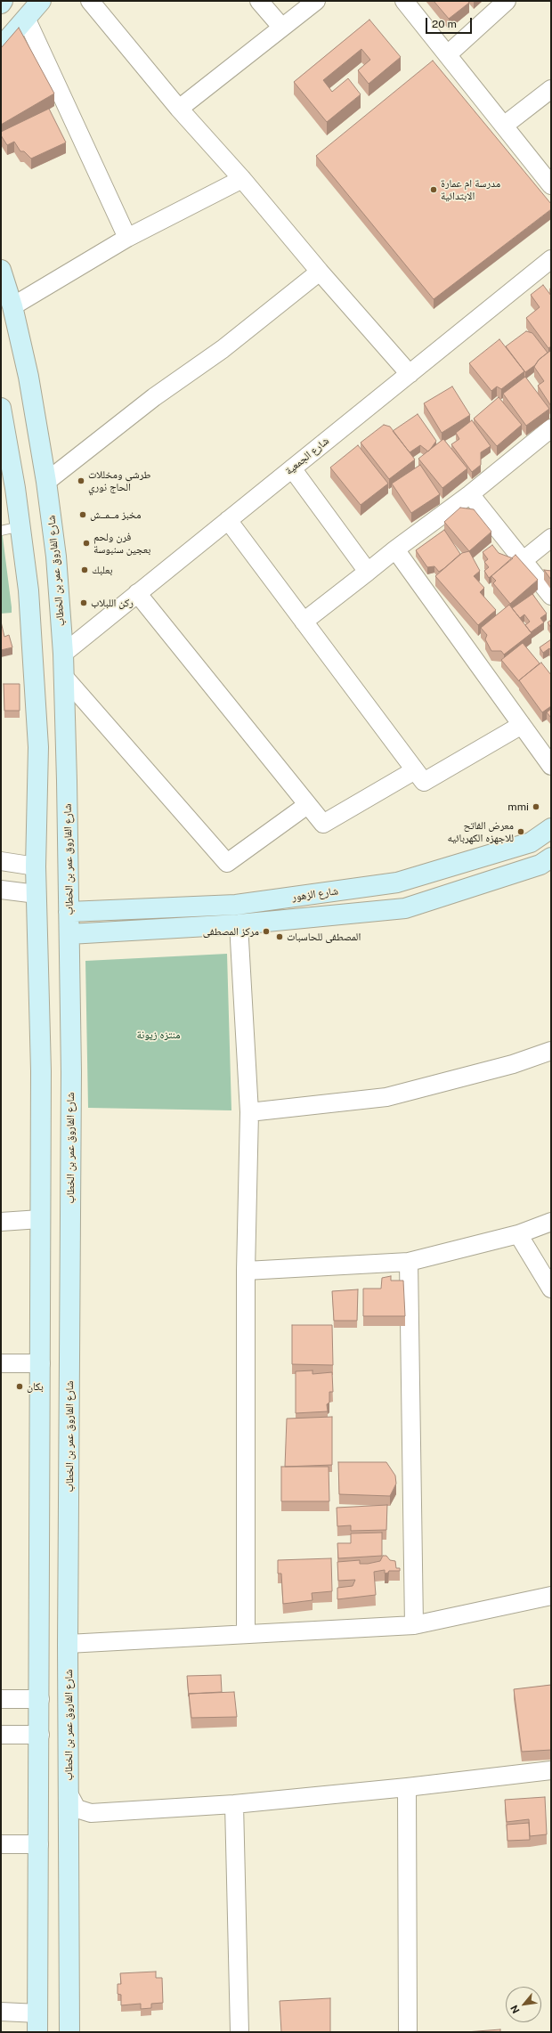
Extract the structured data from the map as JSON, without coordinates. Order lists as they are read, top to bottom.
{
  "streets": {
    "main road": ["شارع الفاروق عمر بن الخطاب", "شارع الزهور"],
    "street": ["شارع الجمعية"]
  },
  "crossings": [
    ["شارع الجمعية", "شارع الفاروق عمر بن الخطاب"],
    ["شارع الفاروق عمر بن الخطاب", "شارع الزهور"]
  ],
  "parks": ["منتزه زيونة"],
  "places": [
    "مدرسة ام عمارة الابتدائية",
    "طرشي ومخللات الحاج نوري",
    "مخبز مــمــش",
    "فرن ولحم بعجين سنبوسة",
    "بعلبك",
    "ركن اللبلاب",
    "mmi",
    "معرض الفاتح للاجهزه الكهربائيه",
    "مركز المصطفى",
    "المصطفى للحاسبات",
    "بكان"
  ],
  "scale_bar": "20 m",
  "north": "bottom left"
}
